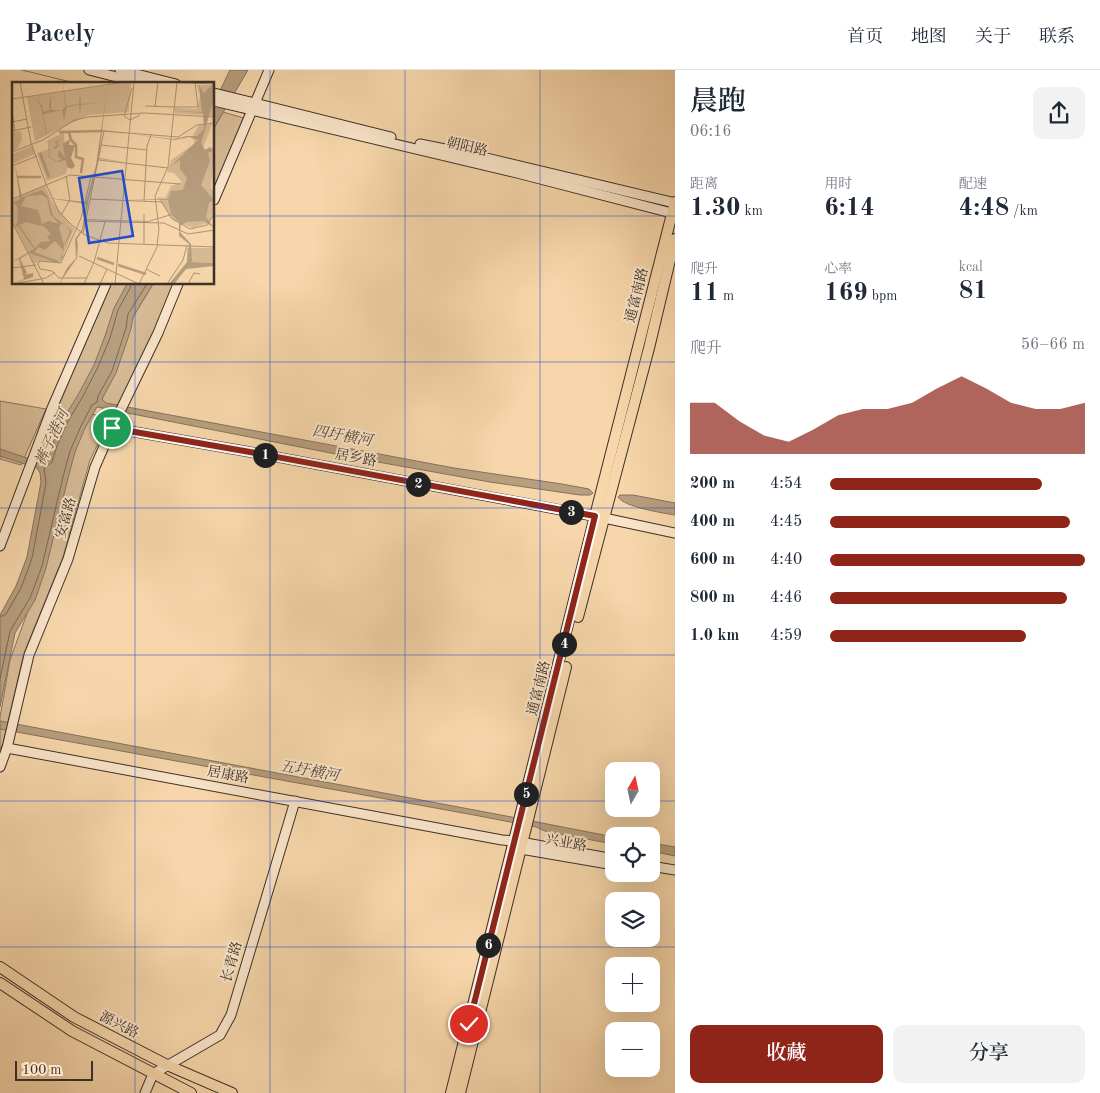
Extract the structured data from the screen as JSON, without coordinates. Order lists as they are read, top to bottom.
{
  "streets": {
    "main road": ["通富南路", "源兴路"],
    "street": [
      "朝阳路",
      "居乡路",
      "安富路",
      "居康路",
      "兴业路",
      "长青路"
    ]
  },
  "crossings": [
    ["朝阳路", "通富南路"],
    ["通富南路", "居乡路"],
    ["通富南路", "居康路"],
    ["通富南路", "兴业路"],
    ["居乡路", "安富路"],
    ["安富路", "居康路"],
    ["居康路", "兴业路"],
    ["居康路", "长青路"],
    ["长青路", "源兴路"]
  ],
  "water": ["四圩横河", "裤子港河", "五圩横河"],
  "scale_bar": "100 m",
  "north": "top",
  "page": {
    "header": "Pacely",
    "nav": [
      "首页",
      "地图",
      "关于",
      "联系"
    ],
    "heading": ["晨跑", "06:16"],
    "stats": [
      ["距离", "1.30 km"],
      ["用时", "6:14"],
      ["配速", "4:48 /km"],
      ["爬升", "11 m"],
      ["心率", "169 bpm"],
      ["kcal", "81"]
    ],
    "chart": ["爬升", "56–66 m"],
    "pins": [
      "1",
      "2",
      "3",
      "4",
      "5",
      "6"
    ],
    "list": [
      {
        "name": "200 m",
        "note": "4:54"
      },
      {
        "name": "400 m",
        "note": "4:45"
      },
      {
        "name": "600 m",
        "note": "4:40"
      },
      {
        "name": "800 m",
        "note": "4:46"
      },
      {
        "name": "1.0 km",
        "note": "4:59"
      }
    ],
    "map_buttons": ["+", "−"],
    "buttons": ["收藏", "分享"],
    "scale": "100 m"
  }
}
